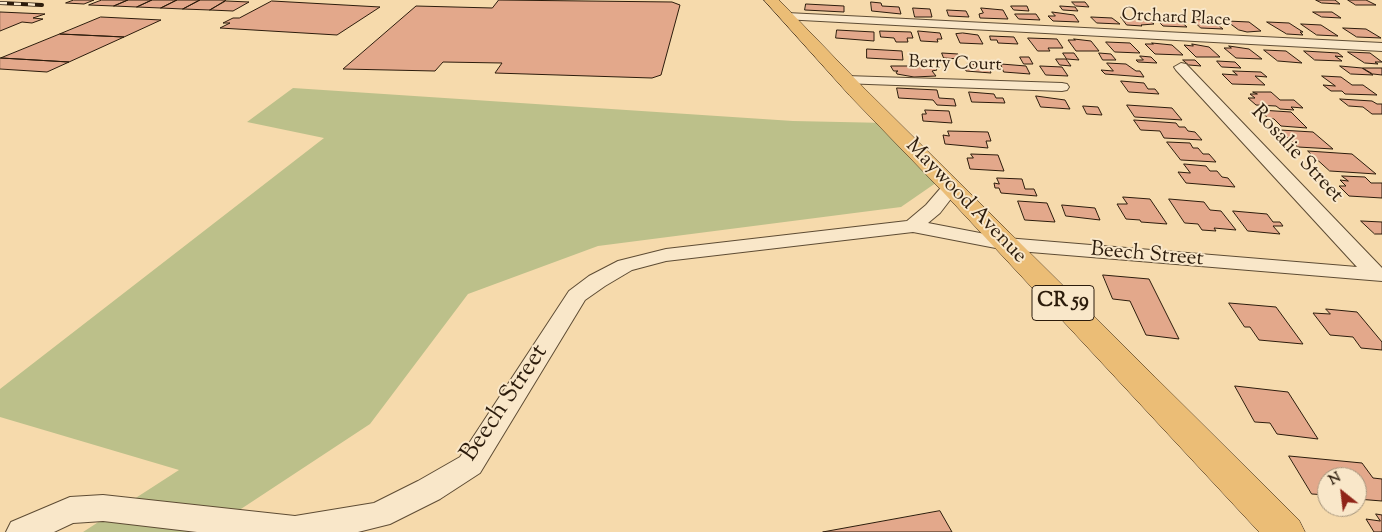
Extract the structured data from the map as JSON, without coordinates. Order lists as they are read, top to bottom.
{
  "streets": {
    "main road": ["Maywood Avenue", "CR 59"],
    "street": [
      "Orchard Place",
      "Berry Court",
      "Rosalie Street",
      "Beech Street"
    ]
  },
  "crossings": [
    ["Orchard Place", "Maywood Avenue"],
    ["Berry Court", "Maywood Avenue"],
    ["Rosalie Street", "Beech Street"],
    ["Maywood Avenue", "Beech Street"]
  ],
  "north": "top left"
}
